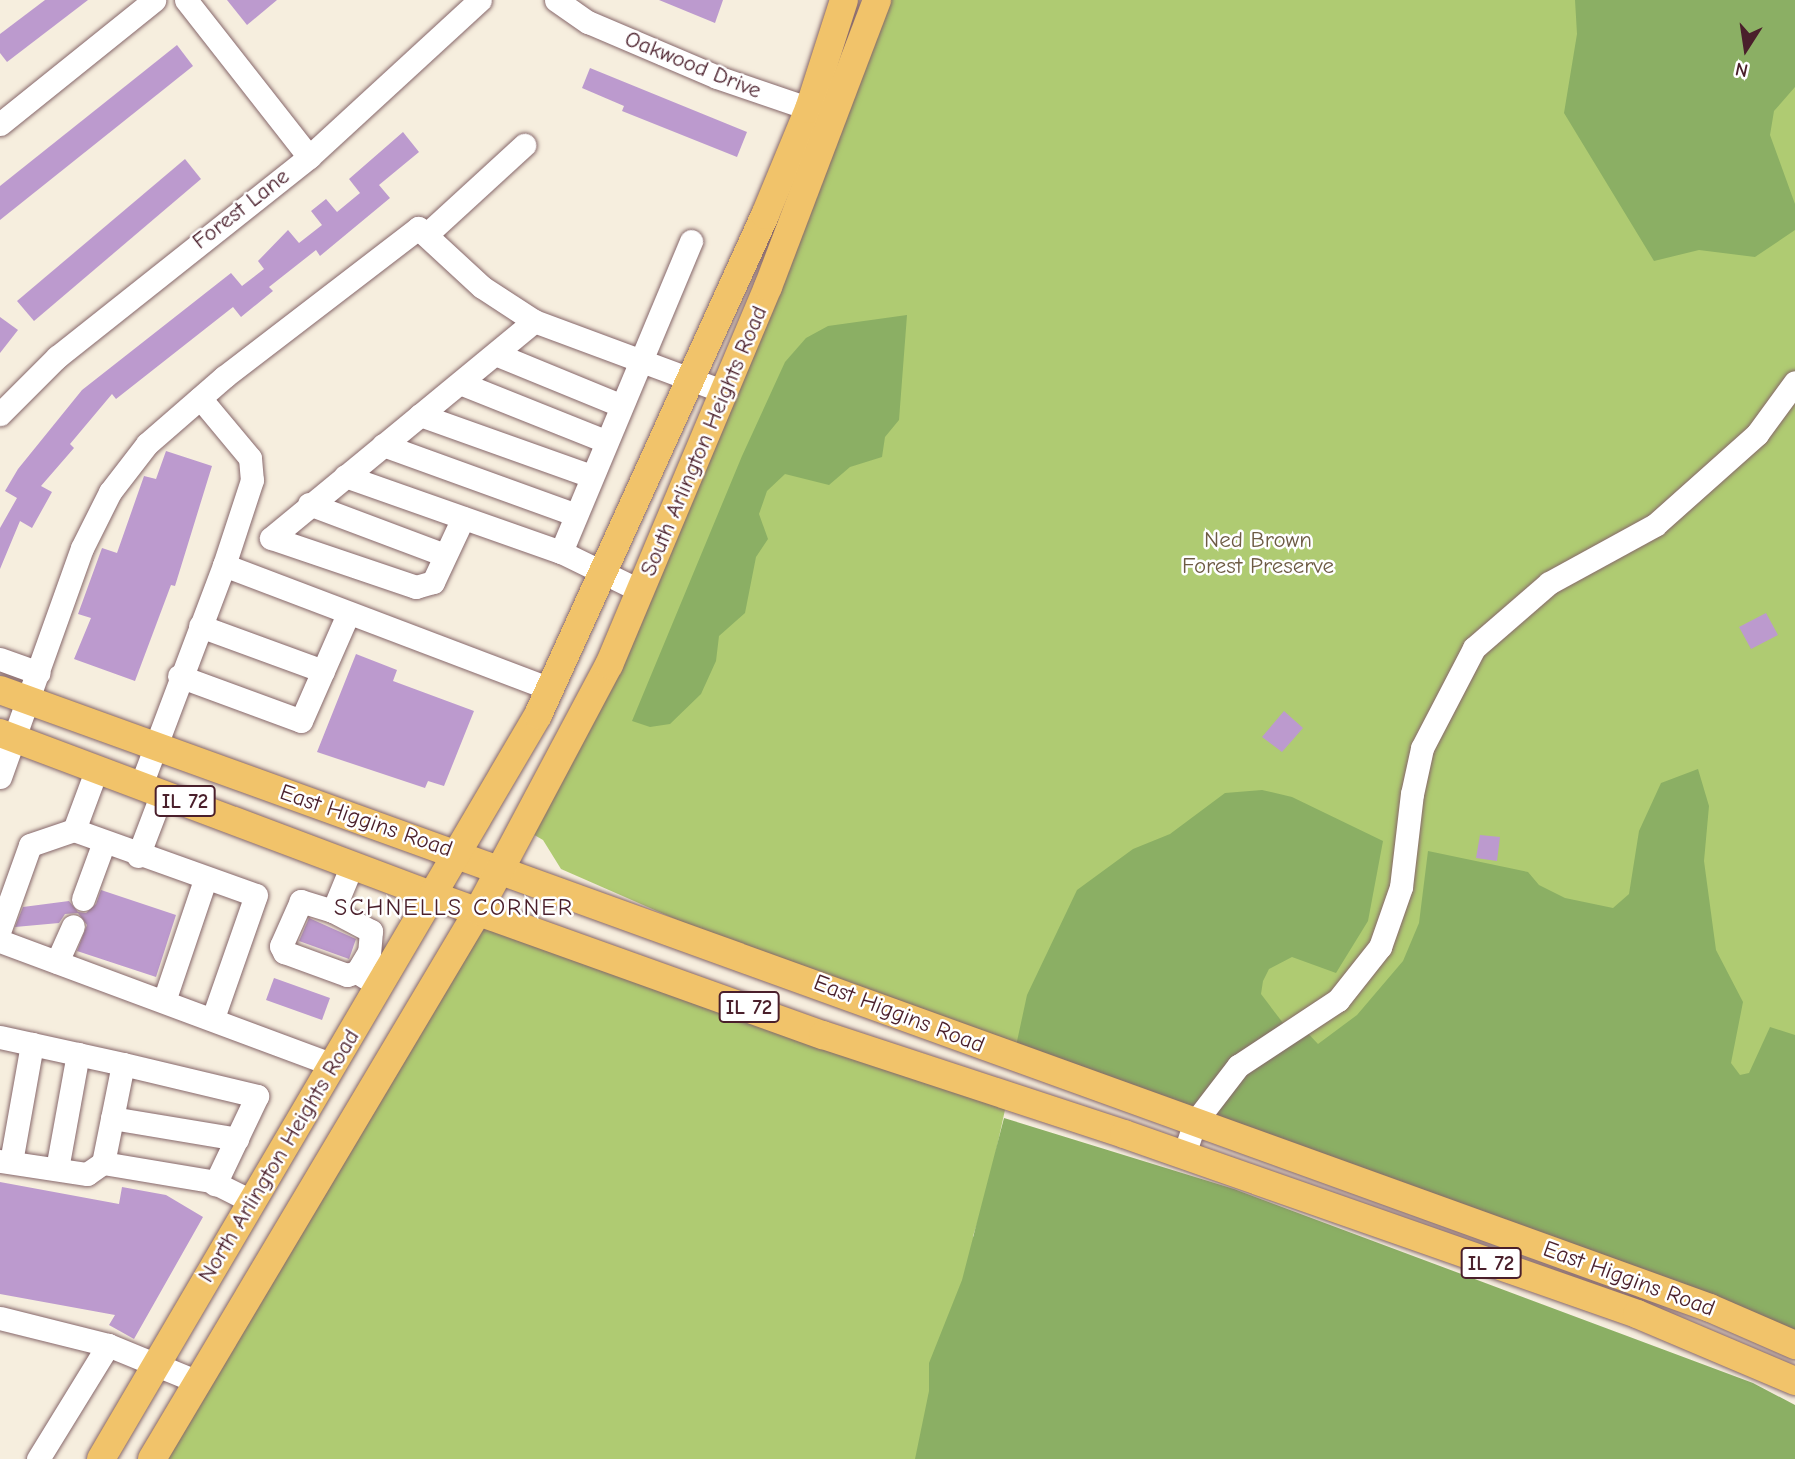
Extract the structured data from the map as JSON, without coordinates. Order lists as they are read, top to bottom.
{
  "streets": {
    "main road": [
      "South Arlington Heights Road",
      "IL 72",
      "East Higgins Road",
      "North Arlington Heights Road"
    ],
    "street": ["Oakwood Drive", "Forest Lane"]
  },
  "crossings": [
    ["Oakwood Drive", "South Arlington Heights Road"],
    ["South Arlington Heights Road", "East Higgins Road"],
    ["South Arlington Heights Road", "North Arlington Heights Road"],
    ["East Higgins Road", "North Arlington Heights Road"]
  ],
  "districts": ["SCHNELLS CORNER"],
  "parks": ["Ned Brown Forest Preserve"],
  "north": "bottom"
}
